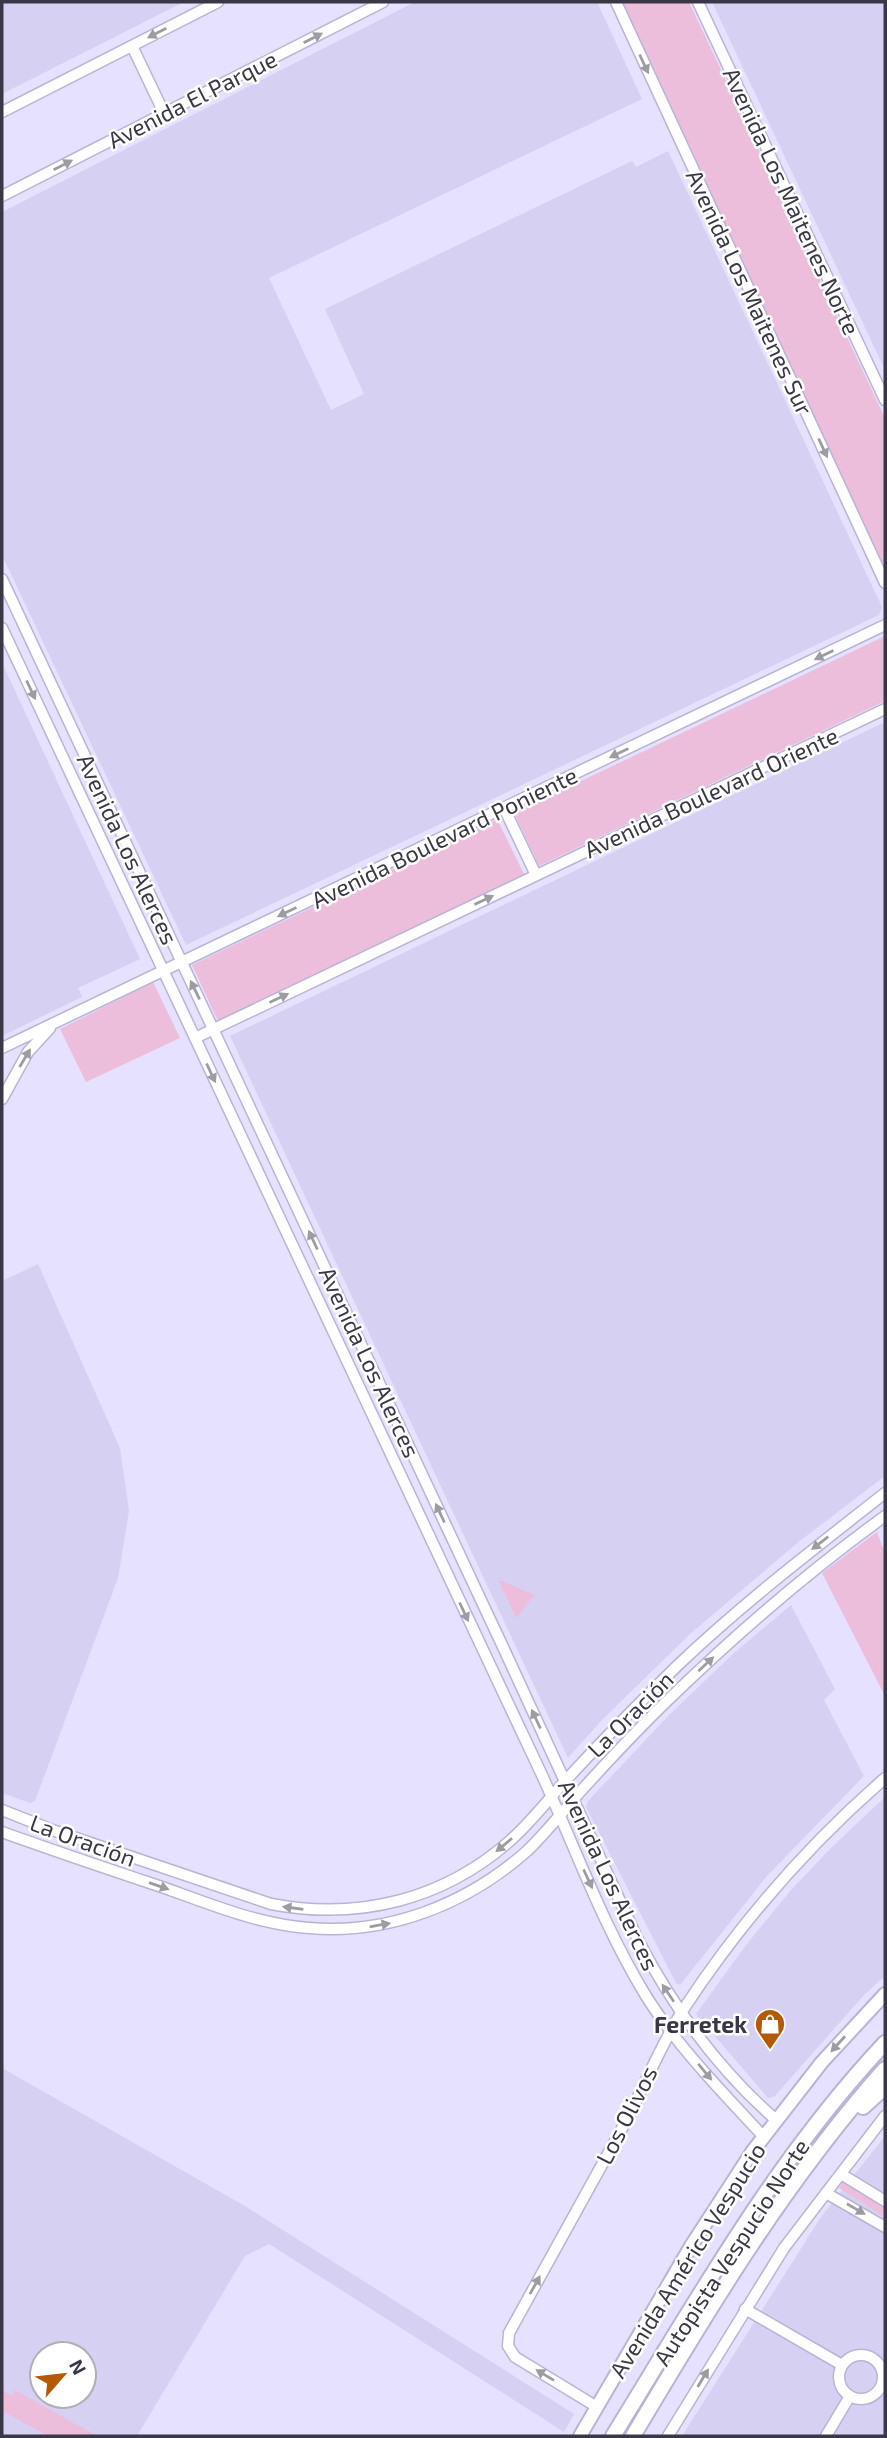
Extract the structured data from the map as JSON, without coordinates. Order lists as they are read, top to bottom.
{
  "streets": {
    "highway": ["Autopista Vespucio Norte"],
    "main road": ["Avenida Américo Vespucio"],
    "street": [
      "Avenida El Parque",
      "Avenida Los Maitenes Norte",
      "Avenida Los Maitenes Sur",
      "Avenida Boulevard Oriente",
      "Avenida Boulevard Poniente",
      "Avenida Los Alerces",
      "La Oración",
      "Los Olivos"
    ]
  },
  "crossings": [
    ["Avenida Boulevard Oriente", "Avenida Los Alerces"],
    ["Avenida Boulevard Poniente", "Avenida Los Alerces"],
    ["Avenida Los Alerces", "La Oración"],
    ["Avenida Los Alerces", "Los Olivos"],
    ["Avenida Los Alerces", "Avenida Américo Vespucio"],
    ["Los Olivos", "Avenida Américo Vespucio"]
  ],
  "one_way": [
    "Avenida Los Maitenes Sur",
    "Avenida Boulevard Oriente",
    "Avenida Boulevard Poniente",
    "Los Olivos"
  ],
  "places": {
    "shop": ["Ferretek"]
  },
  "north": "top right"
}
